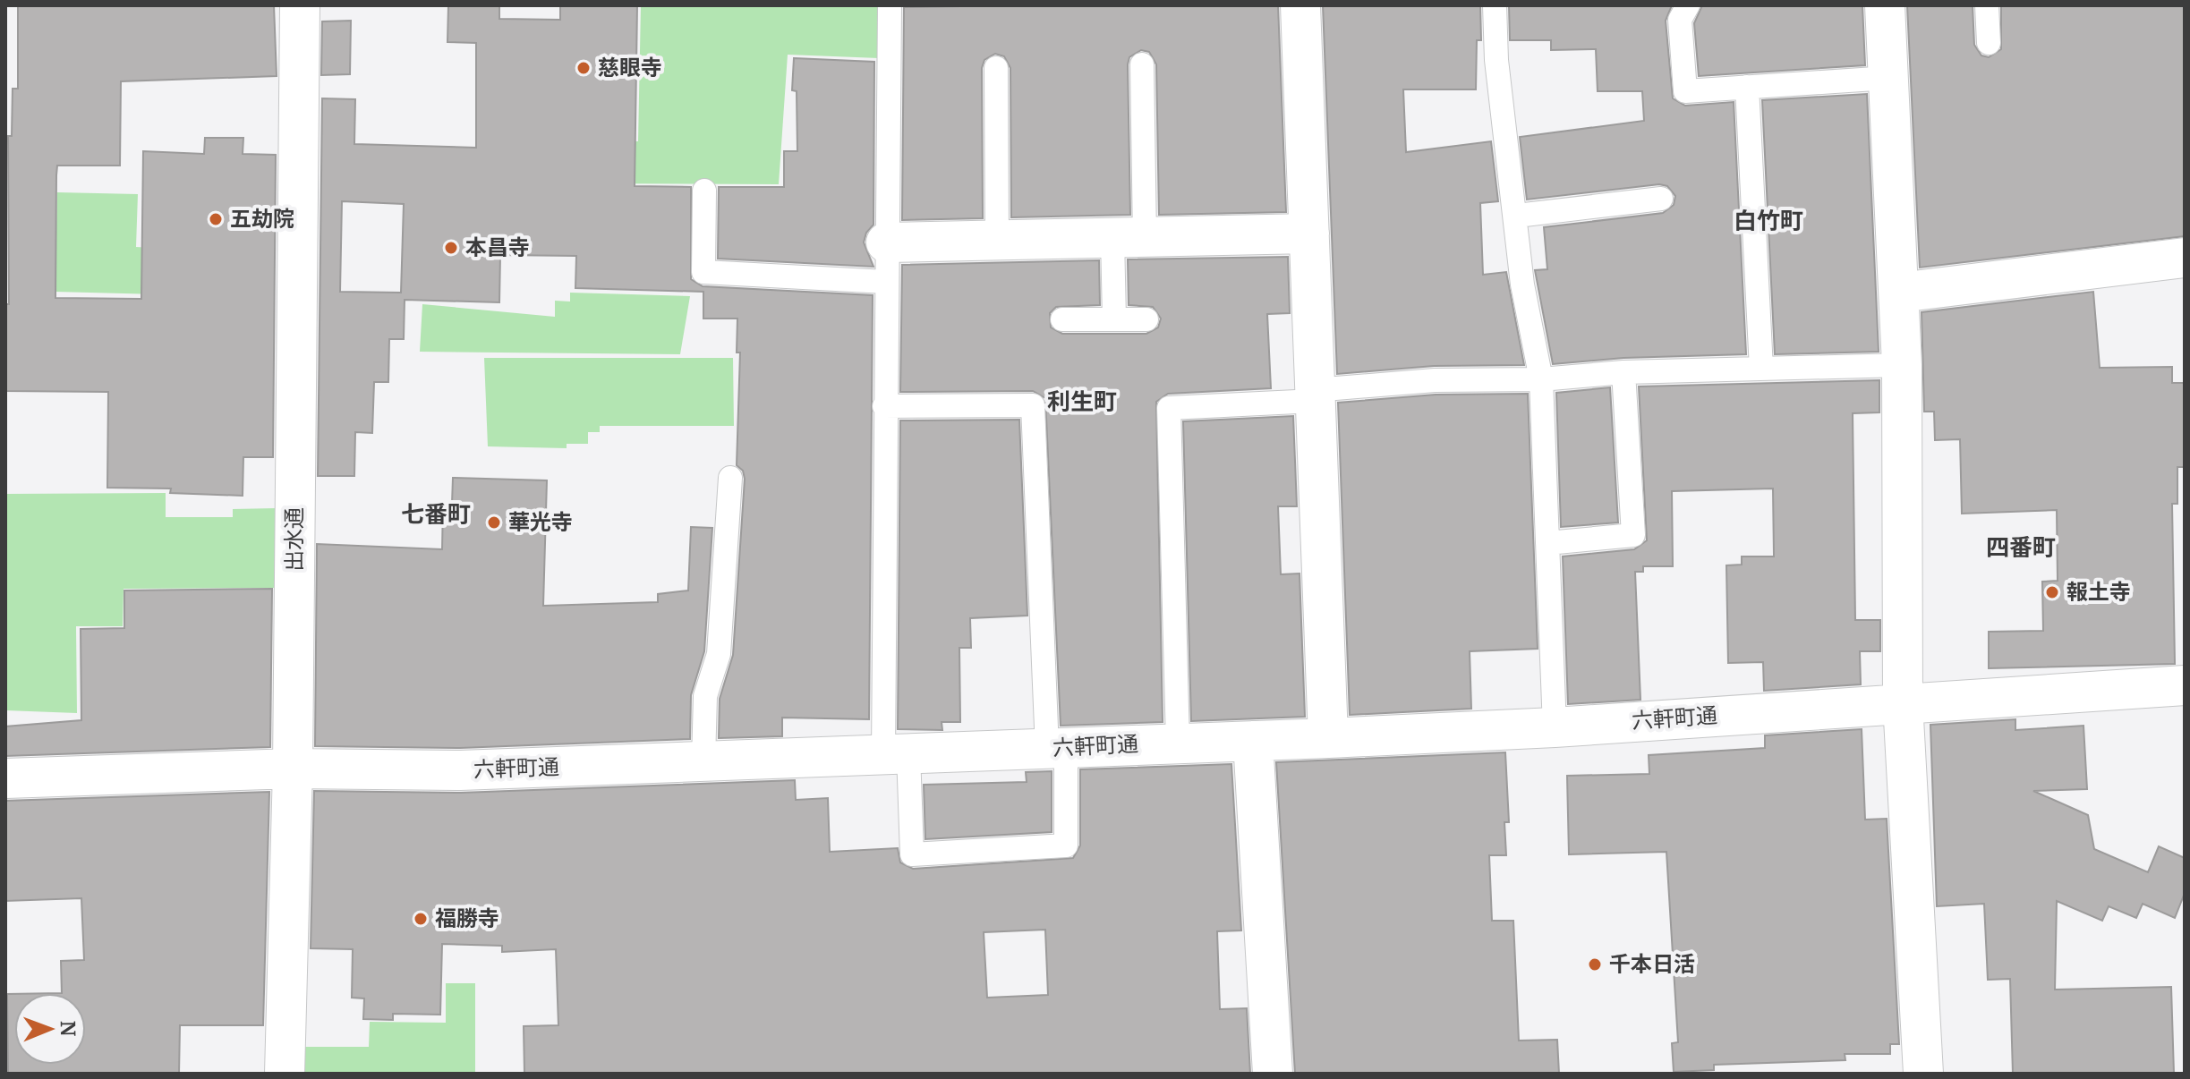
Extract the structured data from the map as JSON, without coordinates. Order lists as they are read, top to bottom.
{
  "streets": {
    "street": ["出水通", "六軒町通"]
  },
  "crossings": [
    ["出水通", "六軒町通"]
  ],
  "districts": [
    "白竹町",
    "利生町",
    "七番町",
    "四番町"
  ],
  "places": [
    "慈眼寺",
    "五劫院",
    "本昌寺",
    "華光寺",
    "報土寺",
    "福勝寺",
    "千本日活"
  ],
  "north": "right"
}
